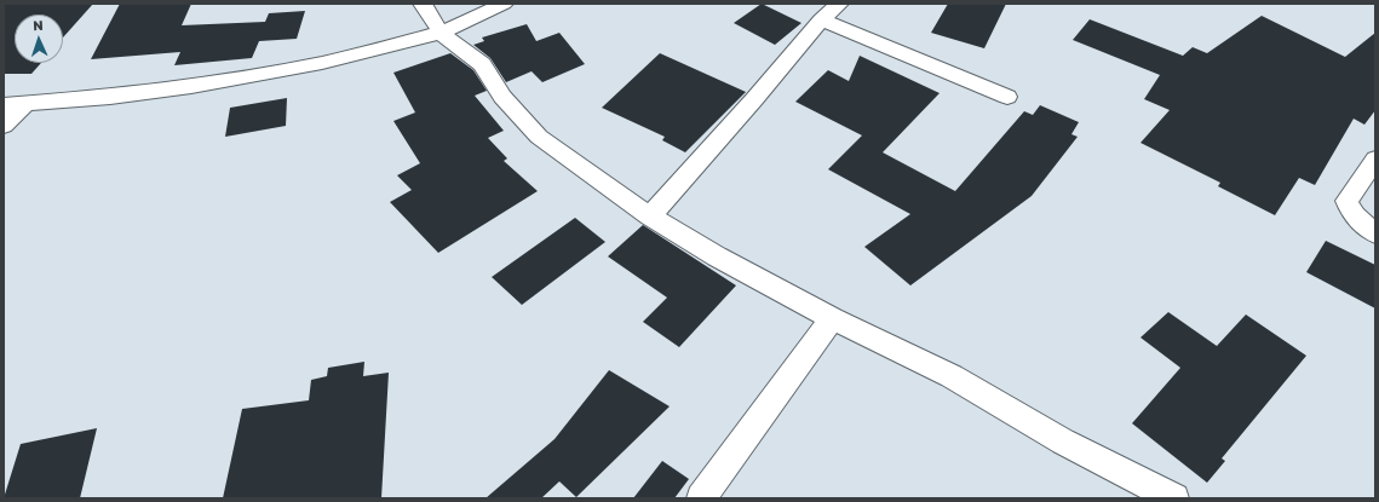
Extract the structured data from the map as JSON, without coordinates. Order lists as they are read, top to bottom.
{
  "north": "top"
}
